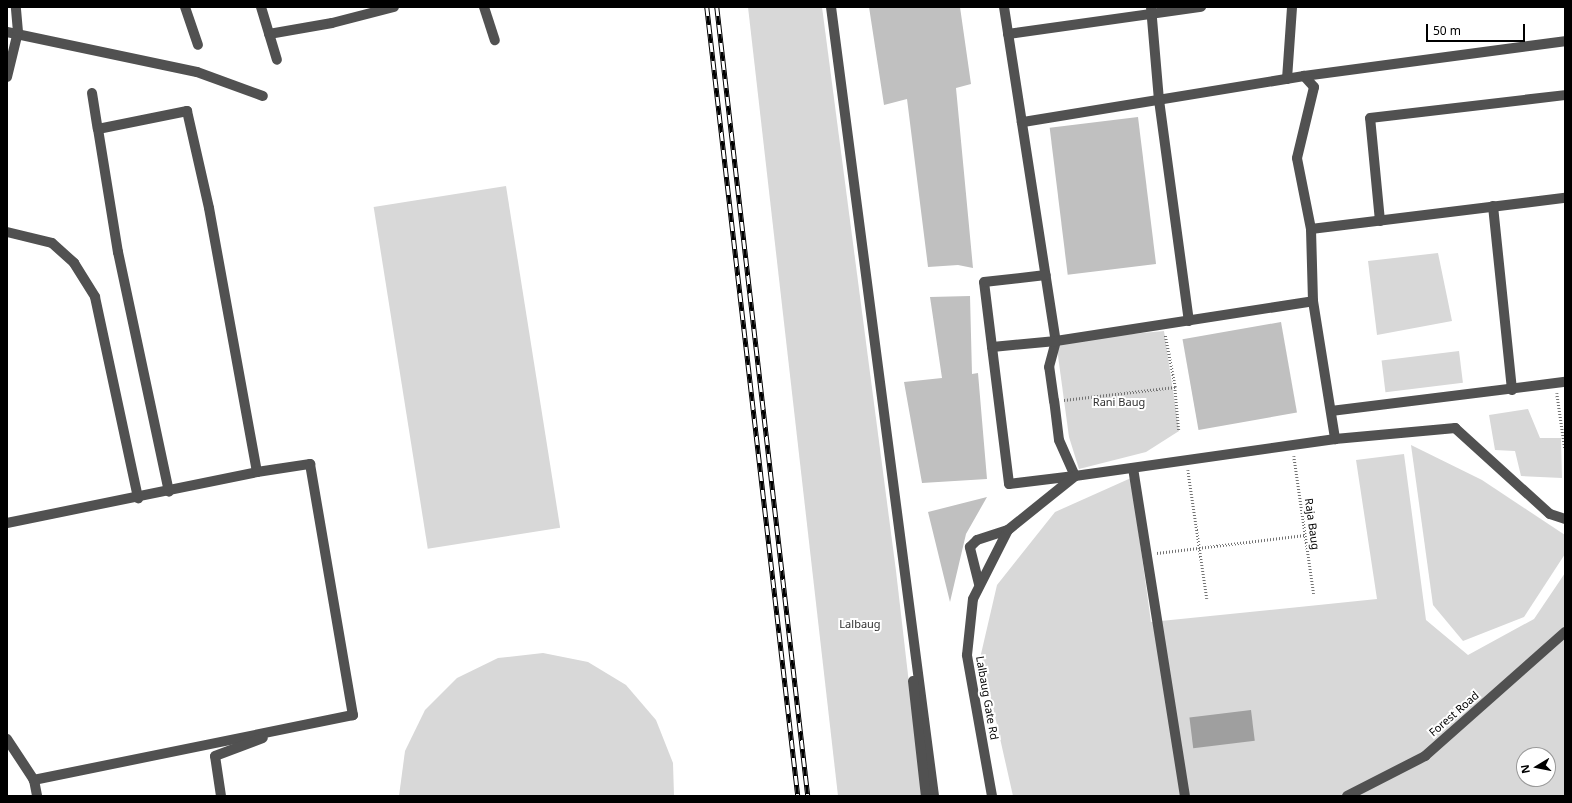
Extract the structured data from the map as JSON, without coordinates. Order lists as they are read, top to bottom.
{
  "streets": {
    "street": ["Lalbaug Gate Rd", "Forest Road"],
    "path": ["Raja Baug"]
  },
  "parks": ["Rani Baug", "Lalbaug"],
  "scale_bar": "50 m",
  "north": "left"
}
